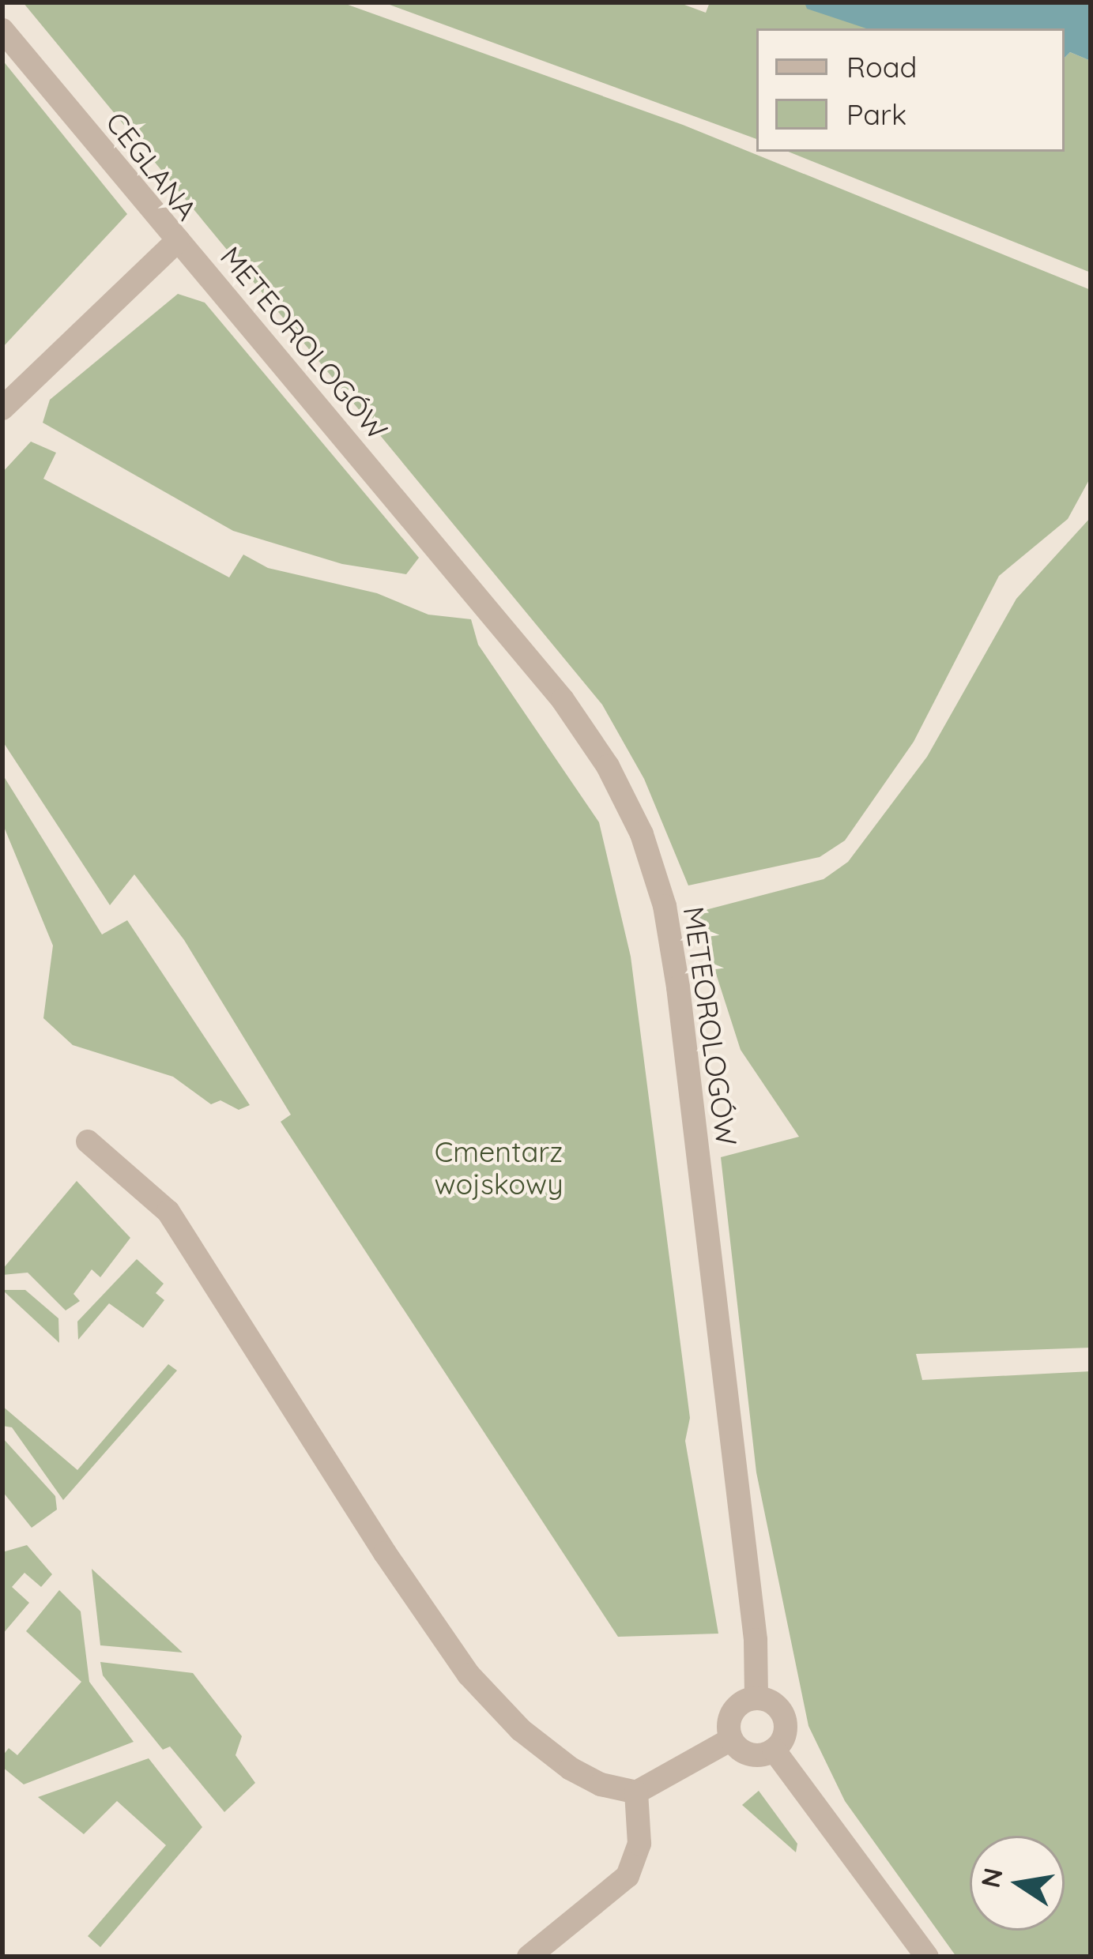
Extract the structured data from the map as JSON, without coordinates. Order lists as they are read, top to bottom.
{
  "streets": {
    "street": ["CEGLANA", "METEOROLOGÓW"]
  },
  "crossings": [
    ["CEGLANA", "METEOROLOGÓW"]
  ],
  "parks": ["Cmentarz wojskowy"],
  "legend": ["Road", "Park"],
  "north": "left"
}
